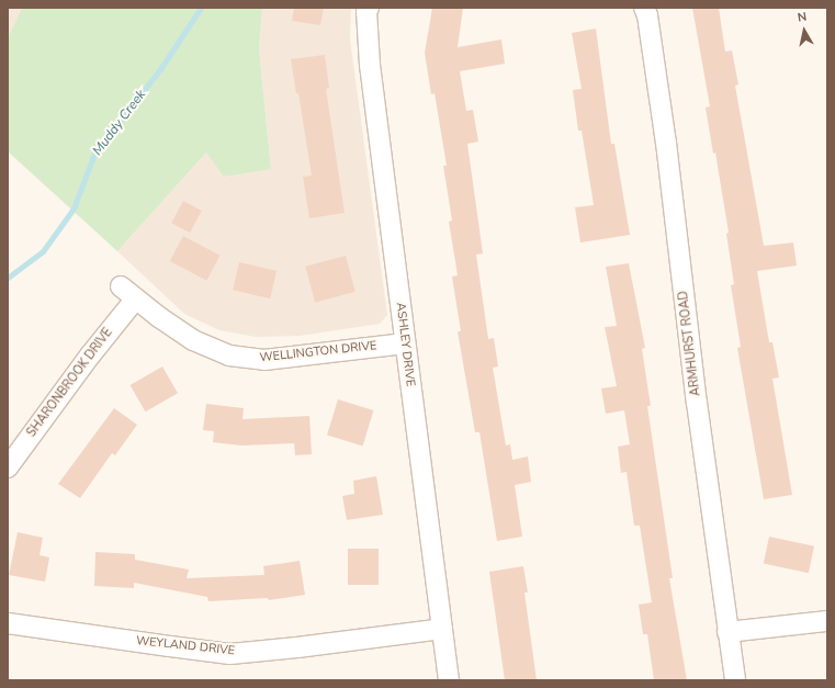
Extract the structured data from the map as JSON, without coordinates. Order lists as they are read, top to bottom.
{
  "streets": {
    "street": [
      "ARMHURST ROAD",
      "ASHLEY DRIVE",
      "WELLINGTON DRIVE",
      "SHARONBROOK DRIVE",
      "WEYLAND DRIVE"
    ]
  },
  "crossings": [
    ["ASHLEY DRIVE", "WELLINGTON DRIVE"],
    ["ASHLEY DRIVE", "WEYLAND DRIVE"],
    ["WELLINGTON DRIVE", "SHARONBROOK DRIVE"]
  ],
  "water": ["Muddy Creek"],
  "north": "top"
}
